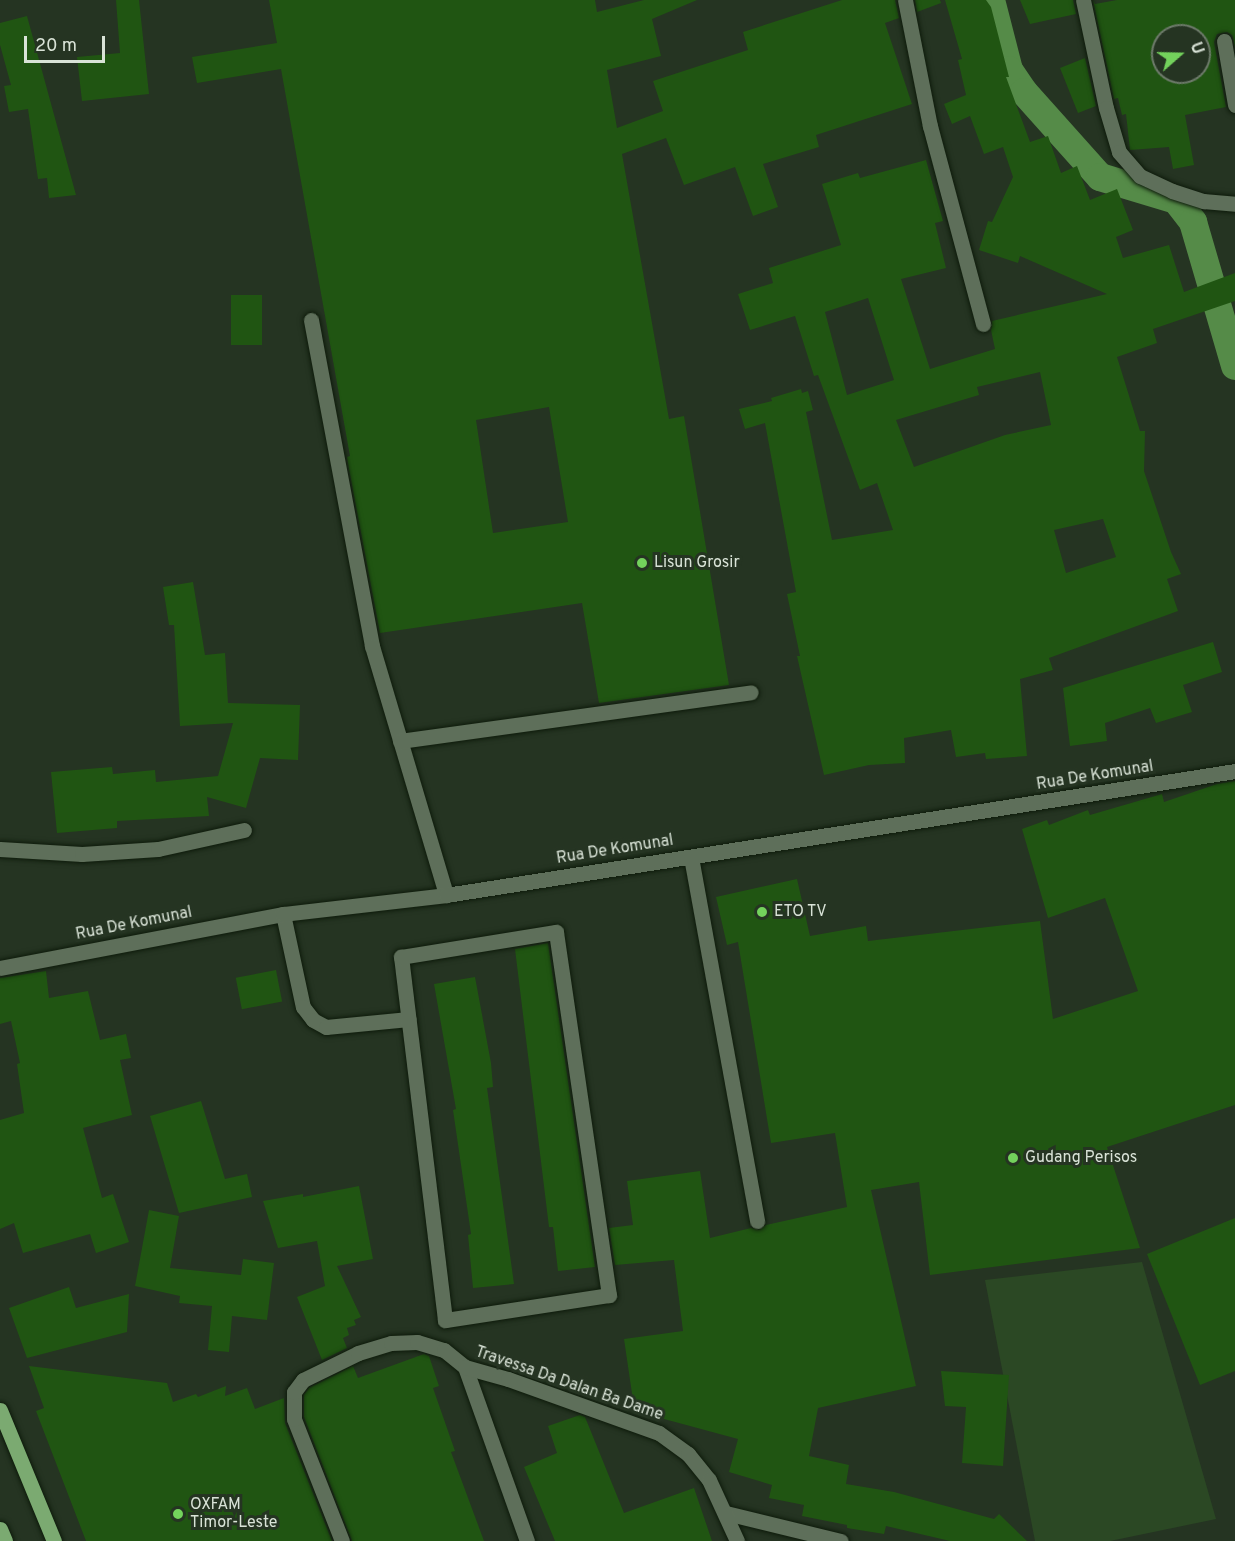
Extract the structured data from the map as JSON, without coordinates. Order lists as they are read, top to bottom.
{
  "streets": {
    "street": ["Rua De Komunal", "Travessa Da Dalan Ba Dame"]
  },
  "places": [
    "Lisun Grosir",
    "ETO TV",
    "Gudang Perisos",
    "OXFAM Timor-Leste"
  ],
  "scale_bar": "20 m",
  "north": "right"
}
